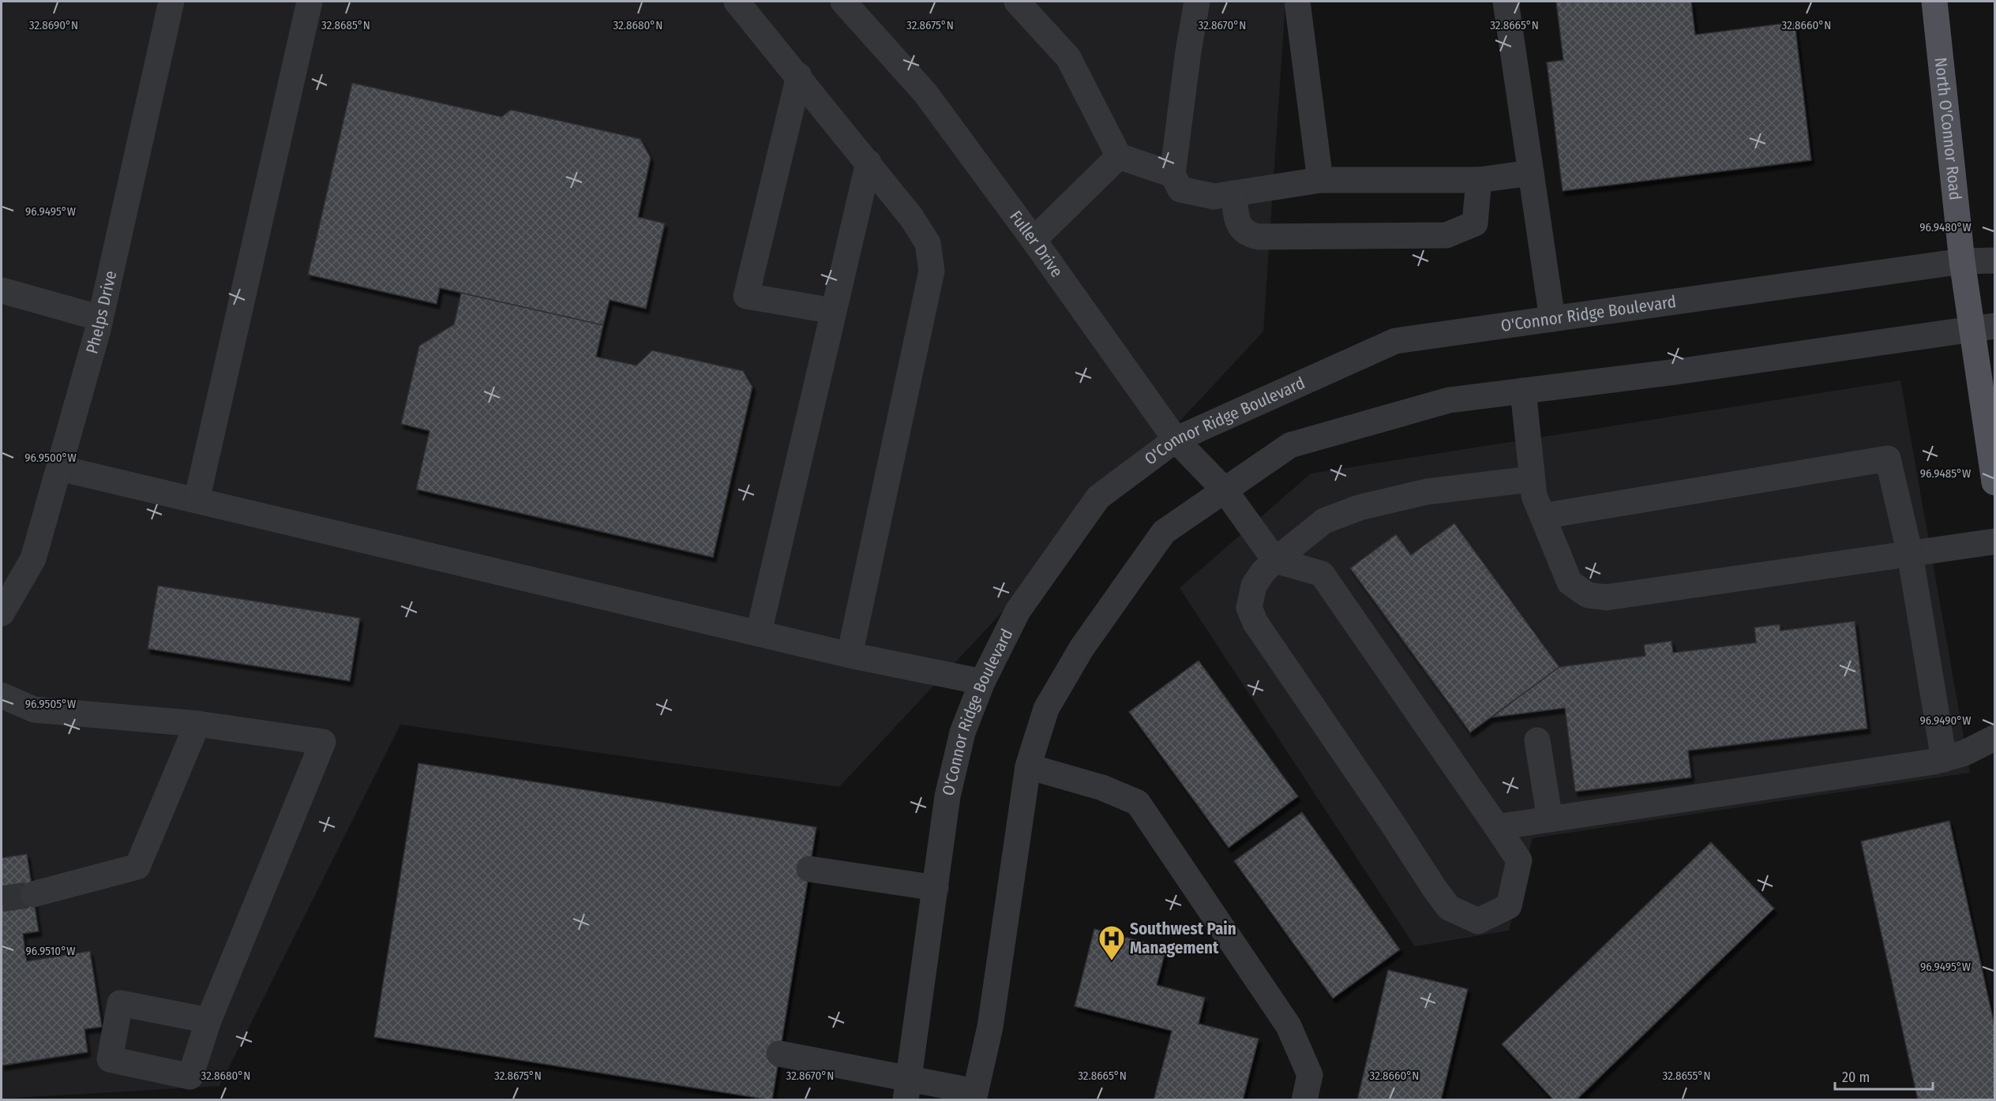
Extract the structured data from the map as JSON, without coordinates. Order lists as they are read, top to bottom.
{
  "streets": {
    "main road": ["North O'Connor Road"],
    "street": ["Fuller Drive", "Phelps Drive", "O'Connor Ridge Boulevard"]
  },
  "crossings": [
    ["North O'Connor Road", "O'Connor Ridge Boulevard"],
    ["Fuller Drive", "O'Connor Ridge Boulevard"]
  ],
  "places": {
    "hospital": ["Southwest Pain Management"]
  },
  "scale_bar": "20 m",
  "coordinates": [
    "32.8680°N",
    "32.8670°N",
    "32.8665°N",
    "32.8660°N",
    "32.8690°N",
    "32.8685°N",
    "32.8675°N",
    "96.9495°W",
    "96.9480°W",
    "96.9500°W",
    "96.9485°W",
    "96.9505°W",
    "96.9490°W",
    "96.9510°W",
    "32.8655°N"
  ]
}
